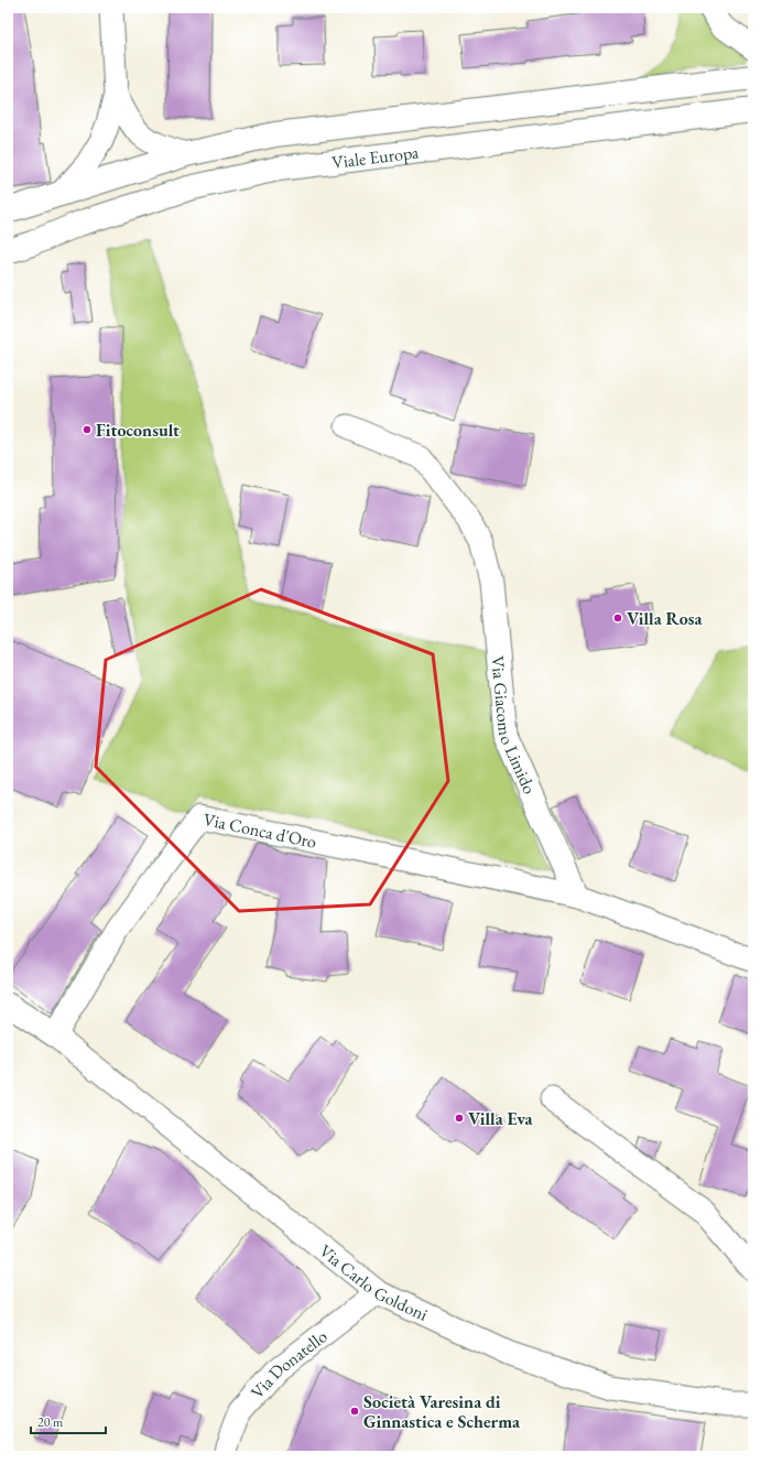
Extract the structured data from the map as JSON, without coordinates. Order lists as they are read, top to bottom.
{
  "streets": {
    "street": [
      "Viale Europa",
      "Via Giacomo Limido",
      "Via Conca d'Oro",
      "Via Carlo Goldoni",
      "Via Donatello"
    ]
  },
  "crossings": [
    ["Via Giacomo Limido", "Via Conca d'Oro"],
    ["Via Conca d'Oro", "Via Carlo Goldoni"],
    ["Via Carlo Goldoni", "Via Donatello"]
  ],
  "places": [
    "Fitoconsult",
    "Villa Rosa",
    "Villa Eva",
    "Società Varesina di Ginnastica e Scherma"
  ],
  "scale_bar": "20 m"
}
